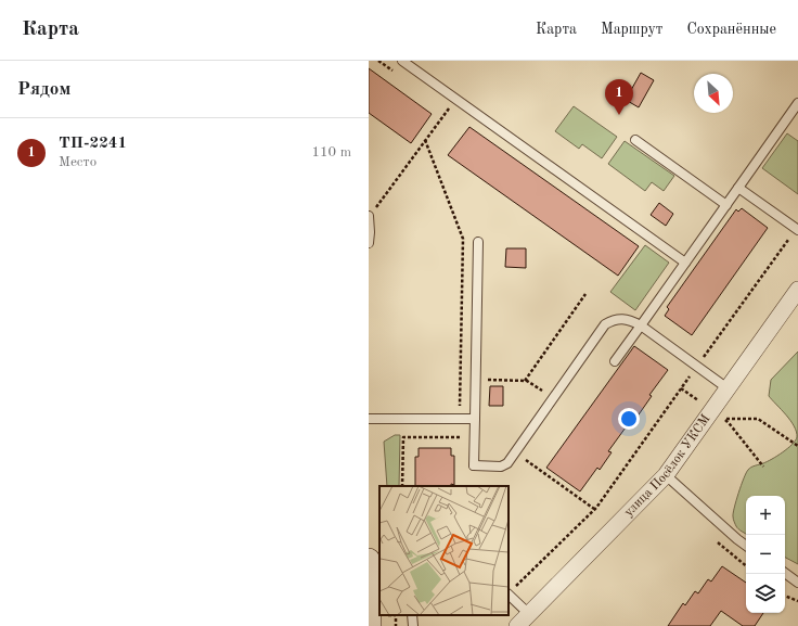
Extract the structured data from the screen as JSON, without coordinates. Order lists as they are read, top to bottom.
{
  "streets": {
    "street": ["улица Посёлок УКСМ"]
  },
  "north": "bottom right",
  "page": {
    "header": "Карта",
    "nav": ["Карта", "Маршрут", "Сохранённые"],
    "heading": "Рядом",
    "pins": "1",
    "list": [
      {
        "mark": "1",
        "name": "ТП-2241",
        "note": "Место",
        "value": "110 m"
      }
    ],
    "map_buttons": ["+", "−"]
  }
}
